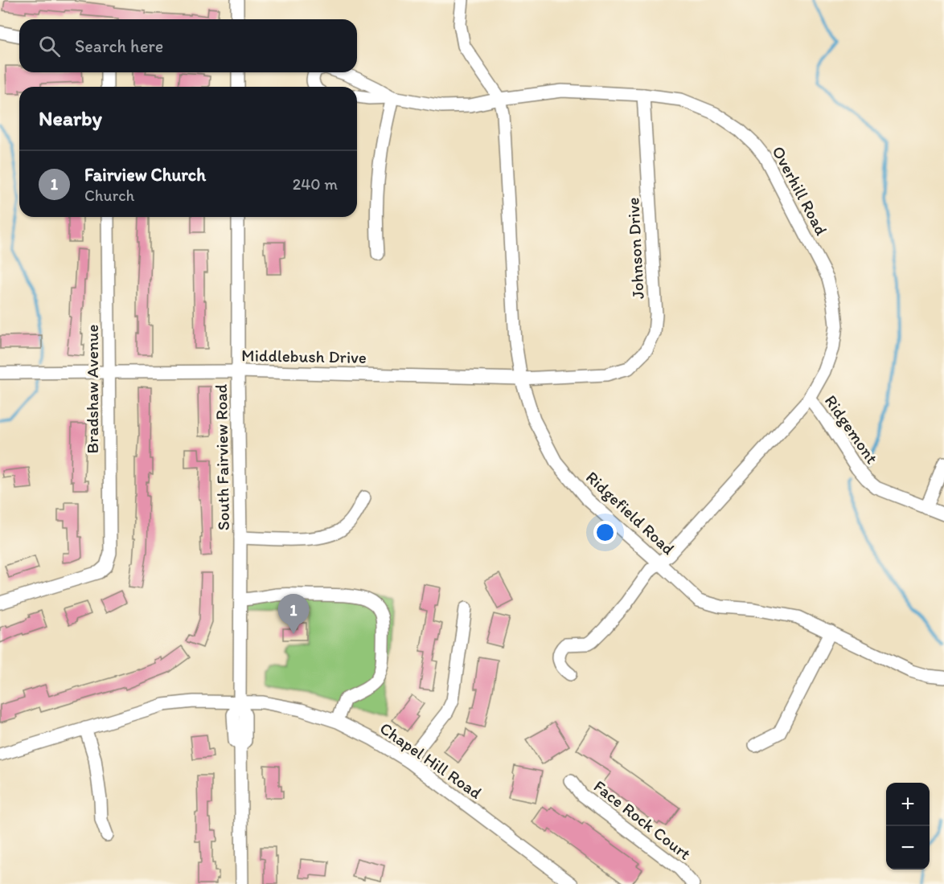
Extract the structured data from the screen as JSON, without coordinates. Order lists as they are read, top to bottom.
{
  "streets": {
    "street": [
      "Overhill Road",
      "Johnson Drive",
      "Middlebush Drive",
      "Bradshaw Avenue",
      "Ridgemont",
      "South Fairview Road",
      "Ridgefield Road",
      "Chapel Hill Road",
      "Face Rock Court"
    ]
  },
  "crossings": [
    ["Overhill Road", "Johnson Drive"],
    ["Overhill Road", "Ridgemont"],
    ["Overhill Road", "Ridgefield Road"],
    ["Johnson Drive", "Middlebush Drive"],
    ["Middlebush Drive", "Bradshaw Avenue"],
    ["Middlebush Drive", "South Fairview Road"],
    ["Middlebush Drive", "Ridgefield Road"],
    ["South Fairview Road", "Chapel Hill Road"]
  ],
  "page": {
    "search": "Search here",
    "heading": "Nearby",
    "list": [
      {
        "mark": "1",
        "name": "Fairview Church",
        "note": "Church",
        "value": "240 m"
      }
    ],
    "pins": "1",
    "map_buttons": ["+", "−"]
  }
}
